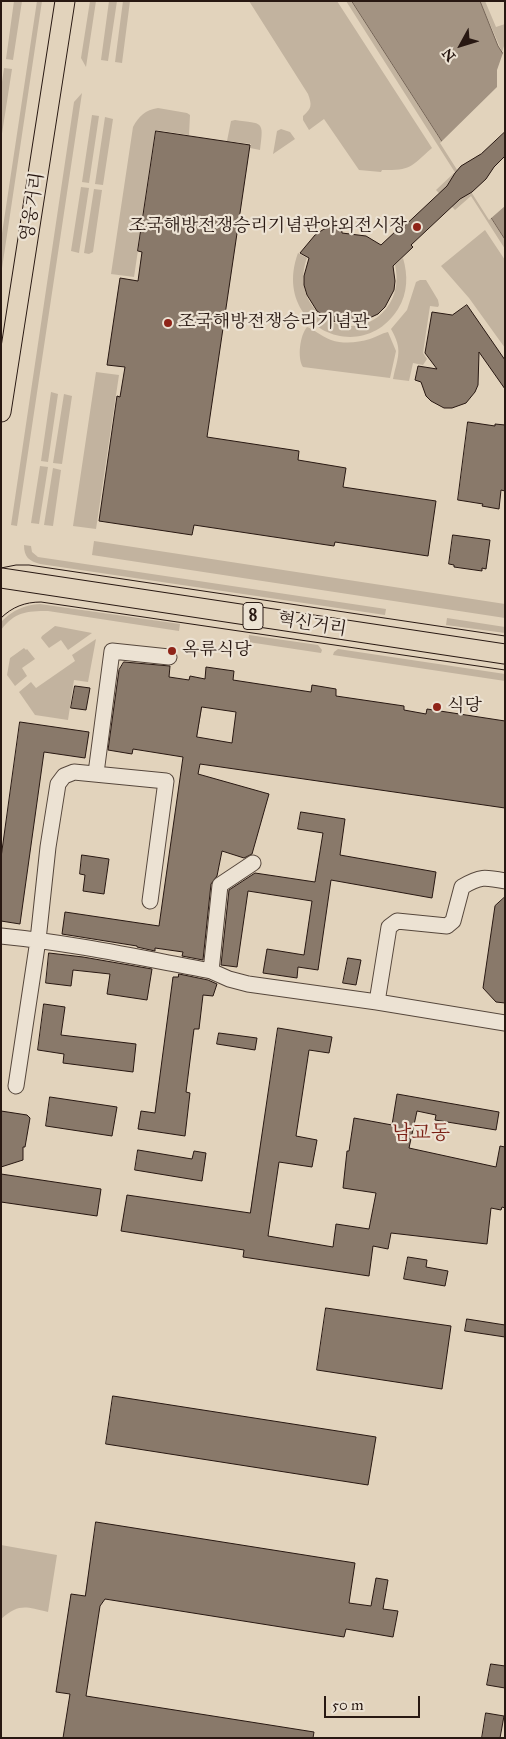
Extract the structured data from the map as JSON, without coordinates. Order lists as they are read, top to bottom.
{
  "streets": {
    "main road": ["영웅거리", "8", "혁신거리"]
  },
  "districts": ["남교동"],
  "places": [
    "조국해방전쟁승리기념관야외전시장",
    "조국해방전쟁승리기념관",
    "옥류식당",
    "식당"
  ],
  "scale_bar": "50 m",
  "north": "bottom left"
}
